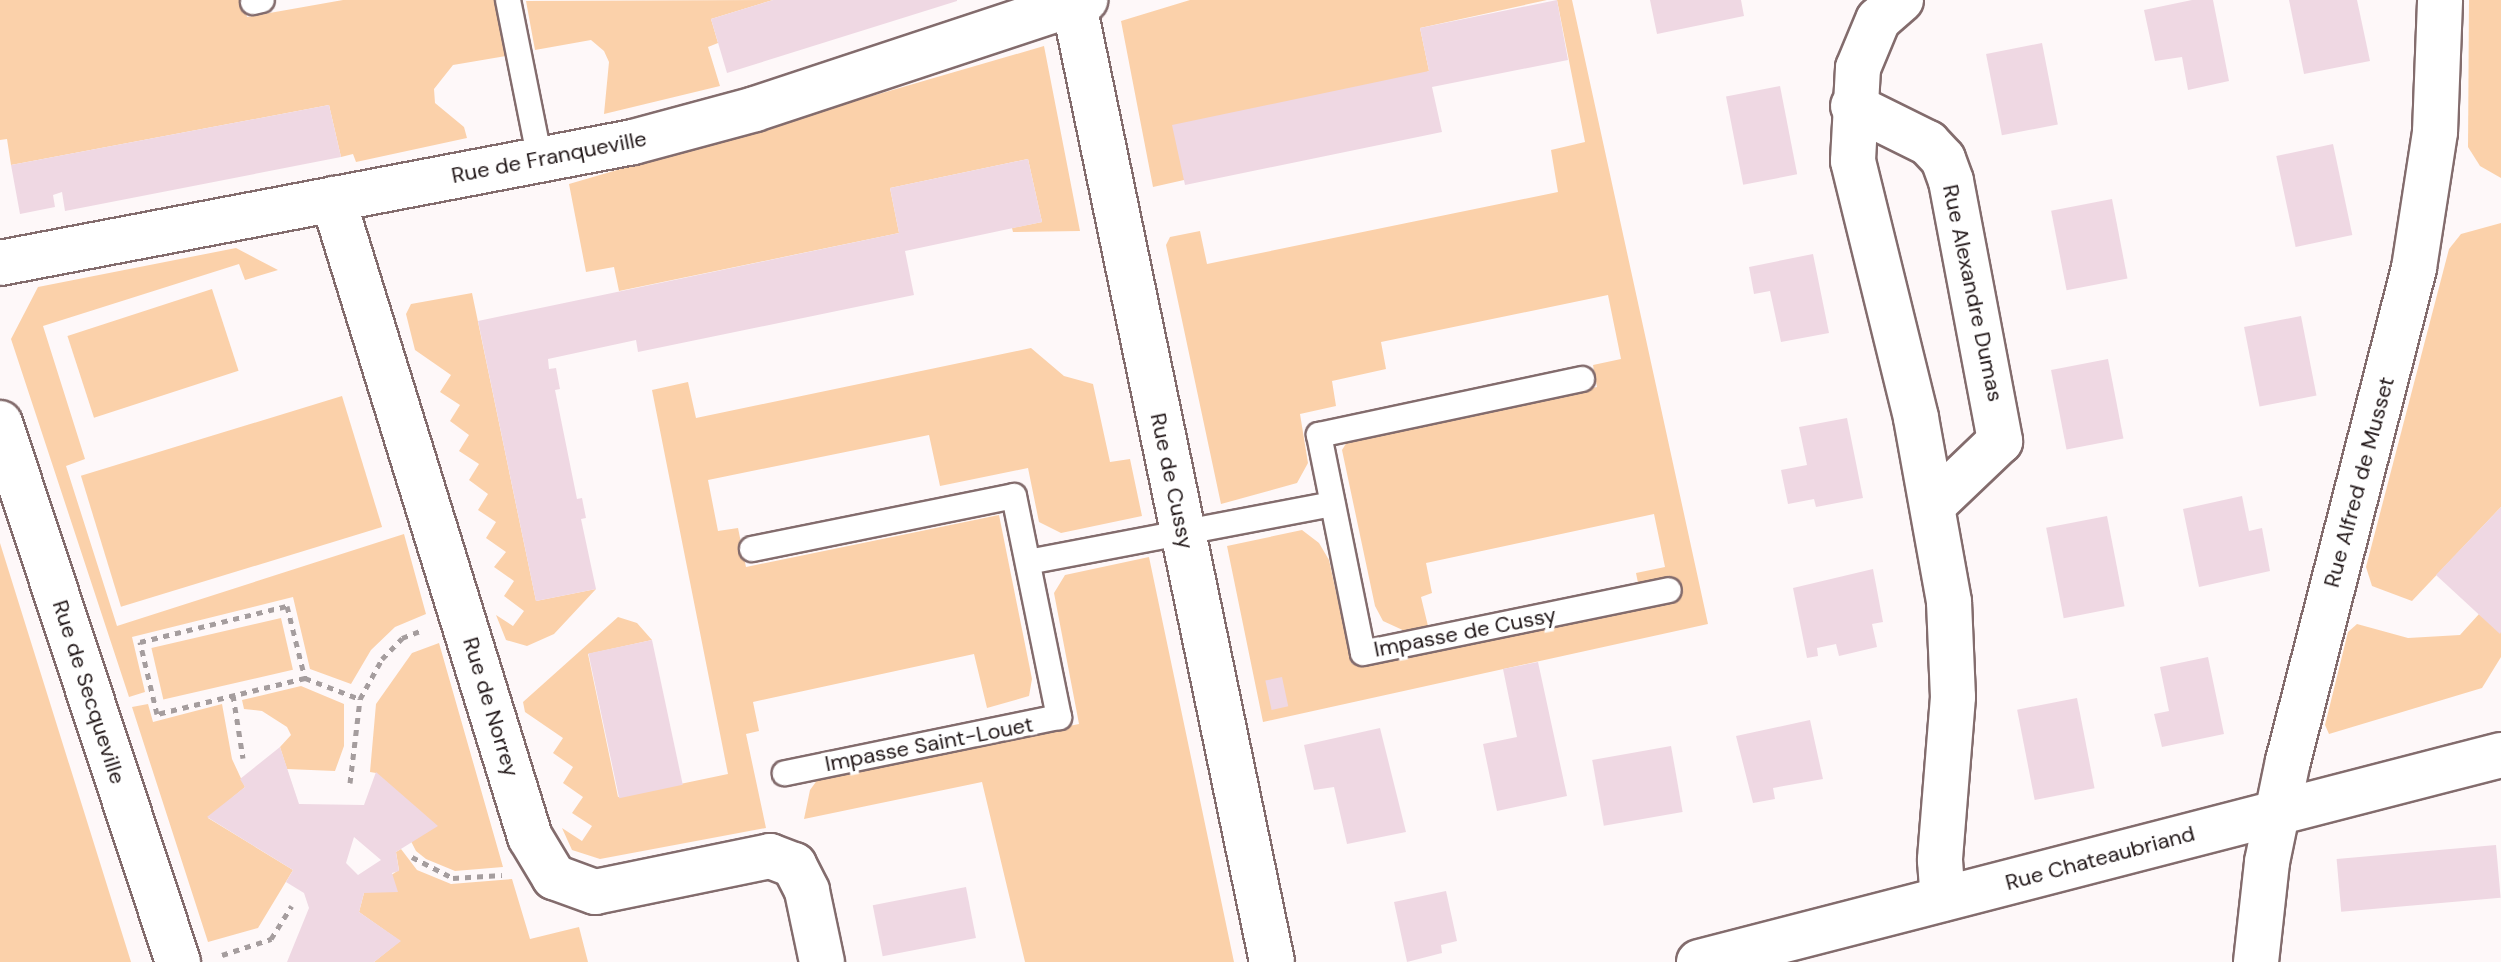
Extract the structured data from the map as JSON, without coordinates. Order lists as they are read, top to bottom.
{
  "streets": {
    "street": [
      "Rue de Franqueville",
      "Rue Alexandre Dumas",
      "Rue de Cussy",
      "Rue Alfred de Musset",
      "Rue de Secqueville",
      "Rue de Norrey",
      "Rue Chateaubriand"
    ],
    "lane": ["Impasse de Cussy", "Impasse Saint-Louet"]
  },
  "crossings": [
    ["Rue de Franqueville", "Rue de Cussy"],
    ["Rue de Franqueville", "Rue de Norrey"],
    ["Rue Alfred de Musset", "Rue Chateaubriand"]
  ]
}
